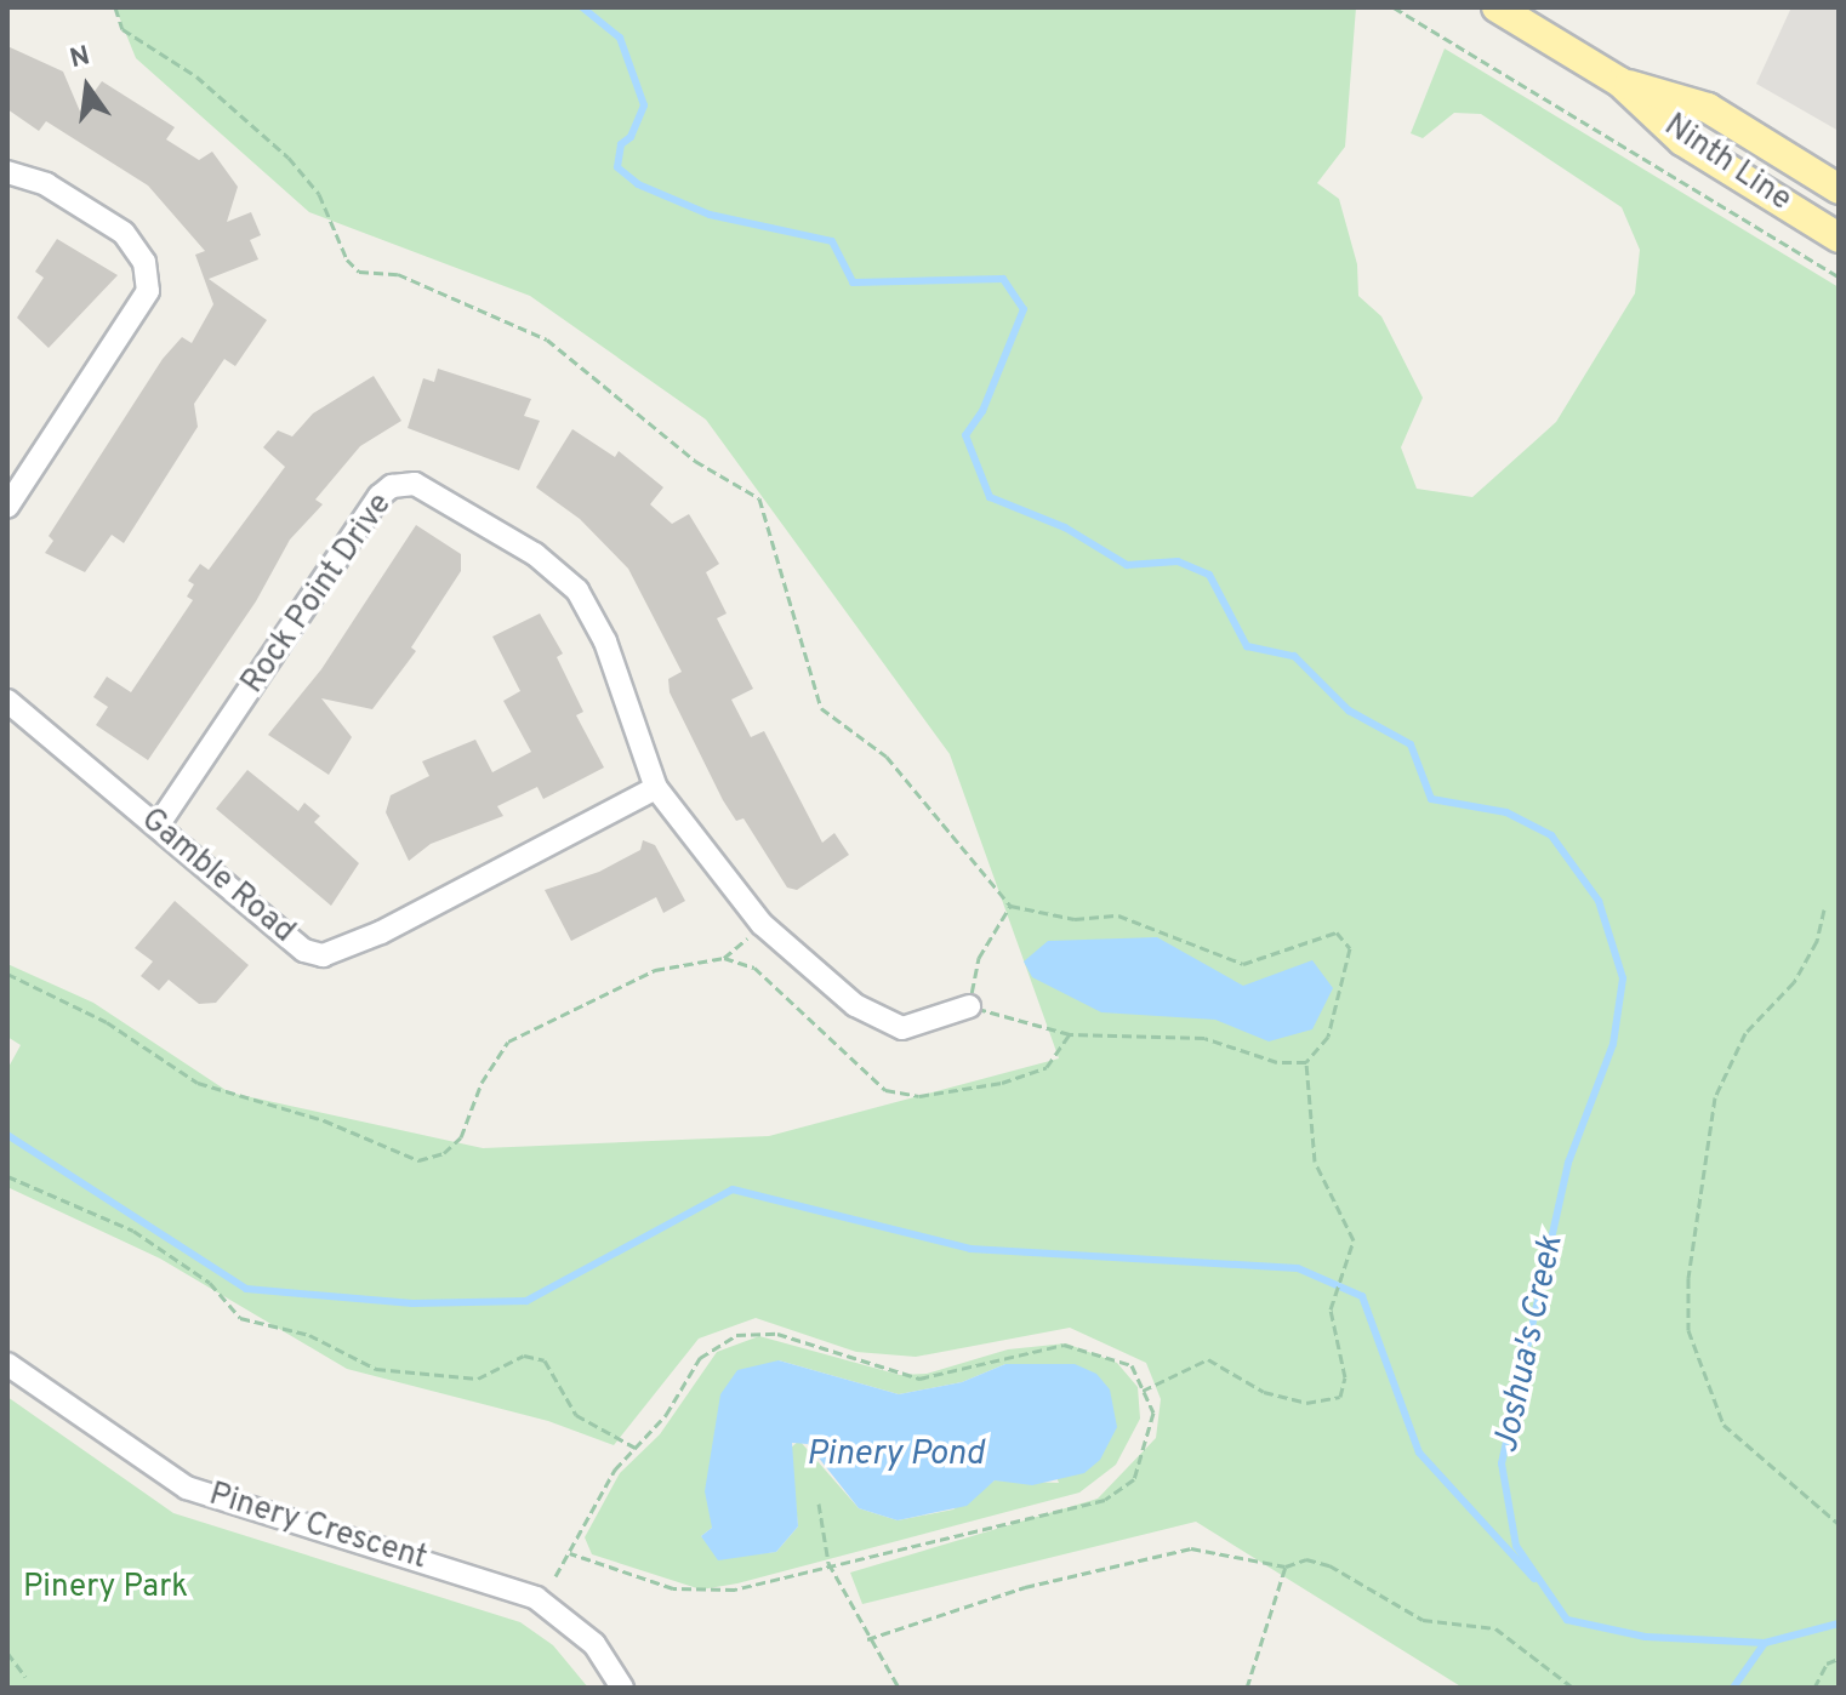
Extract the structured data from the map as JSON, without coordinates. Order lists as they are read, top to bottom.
{
  "streets": {
    "main road": ["Ninth Line"],
    "street": ["Rock Point Drive", "Gamble Road", "Pinery Crescent"]
  },
  "crossings": [
    ["Rock Point Drive", "Gamble Road"]
  ],
  "water": ["Joshua's Creek", "Pinery Pond"],
  "parks": ["Pinery Park"],
  "north": "top"
}
